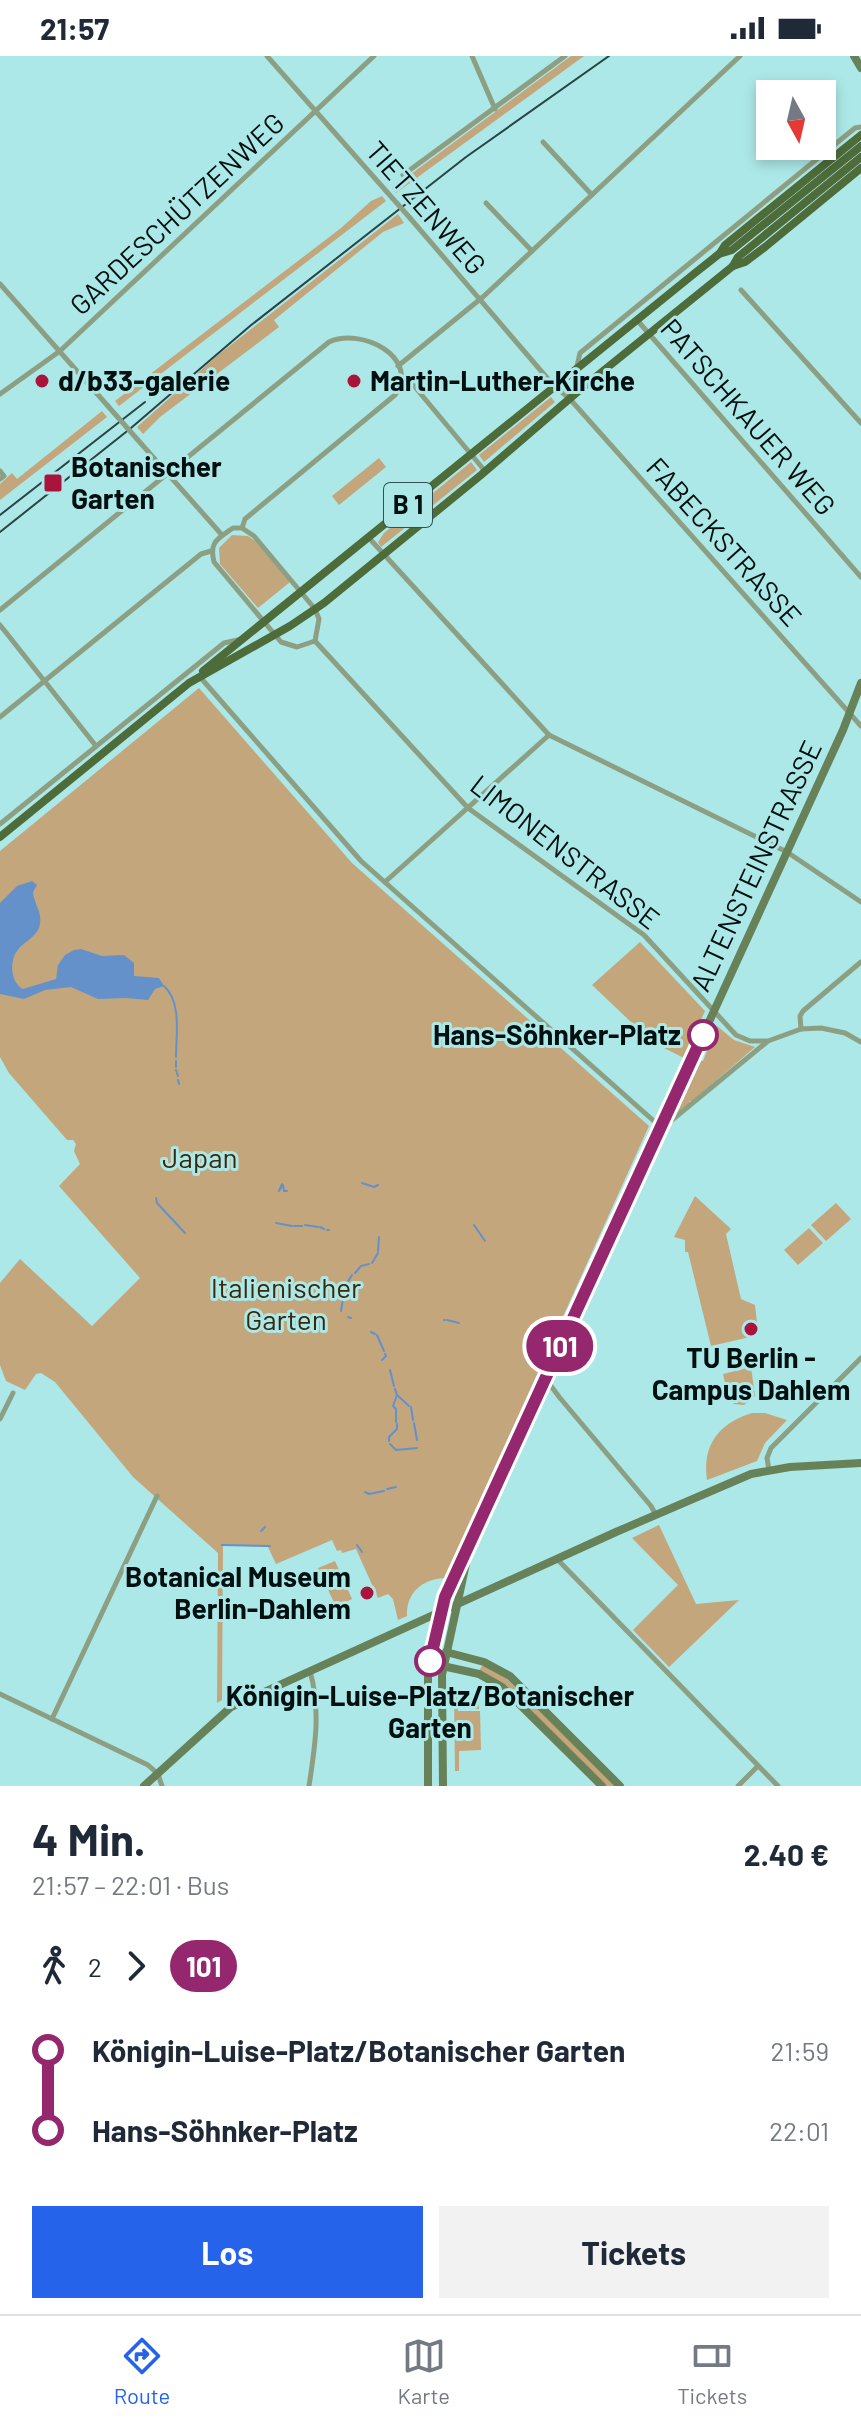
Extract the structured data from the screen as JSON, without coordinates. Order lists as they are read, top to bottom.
{
  "streets": {
    "main road": ["B 1", "ALTENSTEINSTRASSE"],
    "street": [
      "TIETZENWEG",
      "GARDESCHÜTZENWEG",
      "PATSCHKAUER WEG",
      "FABECKSTRASSE",
      "LIMONENSTRASSE"
    ]
  },
  "crossings": [
    ["TIETZENWEG", "GARDESCHÜTZENWEG"],
    ["TIETZENWEG", "B 1"],
    ["TIETZENWEG", "FABECKSTRASSE"],
    ["PATSCHKAUER WEG", "B 1"],
    ["B 1", "FABECKSTRASSE"],
    ["FABECKSTRASSE", "ALTENSTEINSTRASSE"],
    ["LIMONENSTRASSE", "ALTENSTEINSTRASSE"]
  ],
  "parks": ["Japan", "Italienischer Garten"],
  "places": {
    "other": [
      "d/b33-galerie",
      "Martin-Luther-Kirche",
      "Hans-Söhnker-Platz",
      "TU Berlin - Campus Dahlem",
      "Botanical Museum Berlin-Dahlem",
      "Königin-Luise-Platz/Botanischer Garten"
    ],
    "transit": ["Botanischer Garten"]
  },
  "lines": ["bus line 101"],
  "north": "bottom",
  "page": {
    "status": "21:57",
    "on_map": "101",
    "heading": ["4 Min.", "21:57 – 22:01 · Bus", "2.40 €"],
    "legs": ["2", "101"],
    "list": [
      {
        "name": "Königin-Luise-Platz/Botanischer Garten",
        "value": "21:59"
      },
      {
        "name": "Hans-Söhnker-Platz",
        "value": "22:01"
      }
    ],
    "buttons": ["Los", "Tickets"],
    "tabs": ["Route", "Karte", "Tickets"]
  }
}
